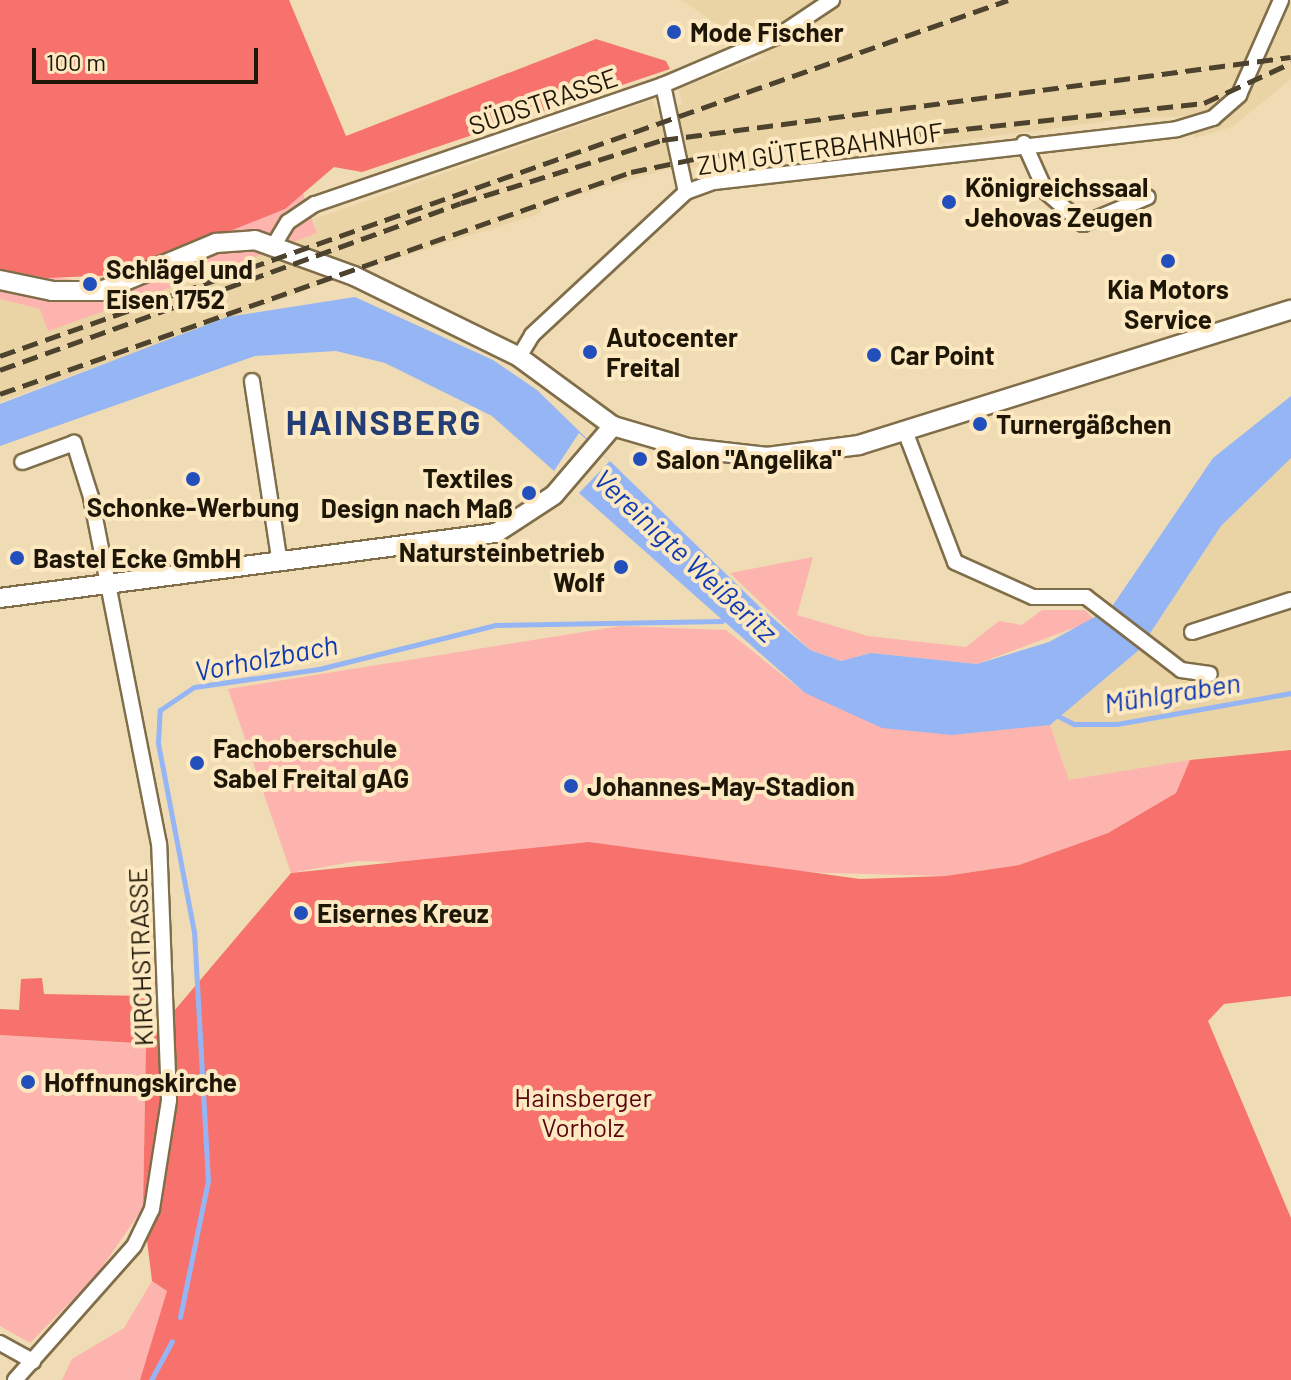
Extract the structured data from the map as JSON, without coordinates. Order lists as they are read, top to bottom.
{
  "streets": {
    "street": ["SÜDSTRASSE", "ZUM GÜTERBAHNHOF", "KIRCHSTRASSE"]
  },
  "districts": ["HAINSBERG"],
  "water": ["Vereinigte Weißeritz", "Vorholzbach", "Mühlgraben"],
  "parks": ["Hainsberger Vorholz"],
  "places": [
    "Mode Fischer",
    "Königreichssaal Jehovas Zeugen",
    "Kia Motors Service",
    "Schlägel und Eisen 1752",
    "Autocenter Freital",
    "Car Point",
    "Turnergäßchen",
    "Salon \"Angelika\"",
    "Schonke-Werbung",
    "Textiles Design nach Maß",
    "Bastel Ecke GmbH",
    "Natursteinbetrieb Wolf",
    "Fachoberschule Sabel Freital gAG",
    "Johannes-May-Stadion",
    "Eisernes Kreuz",
    "Hoffnungskirche"
  ],
  "scale_bar": "100 m"
}
